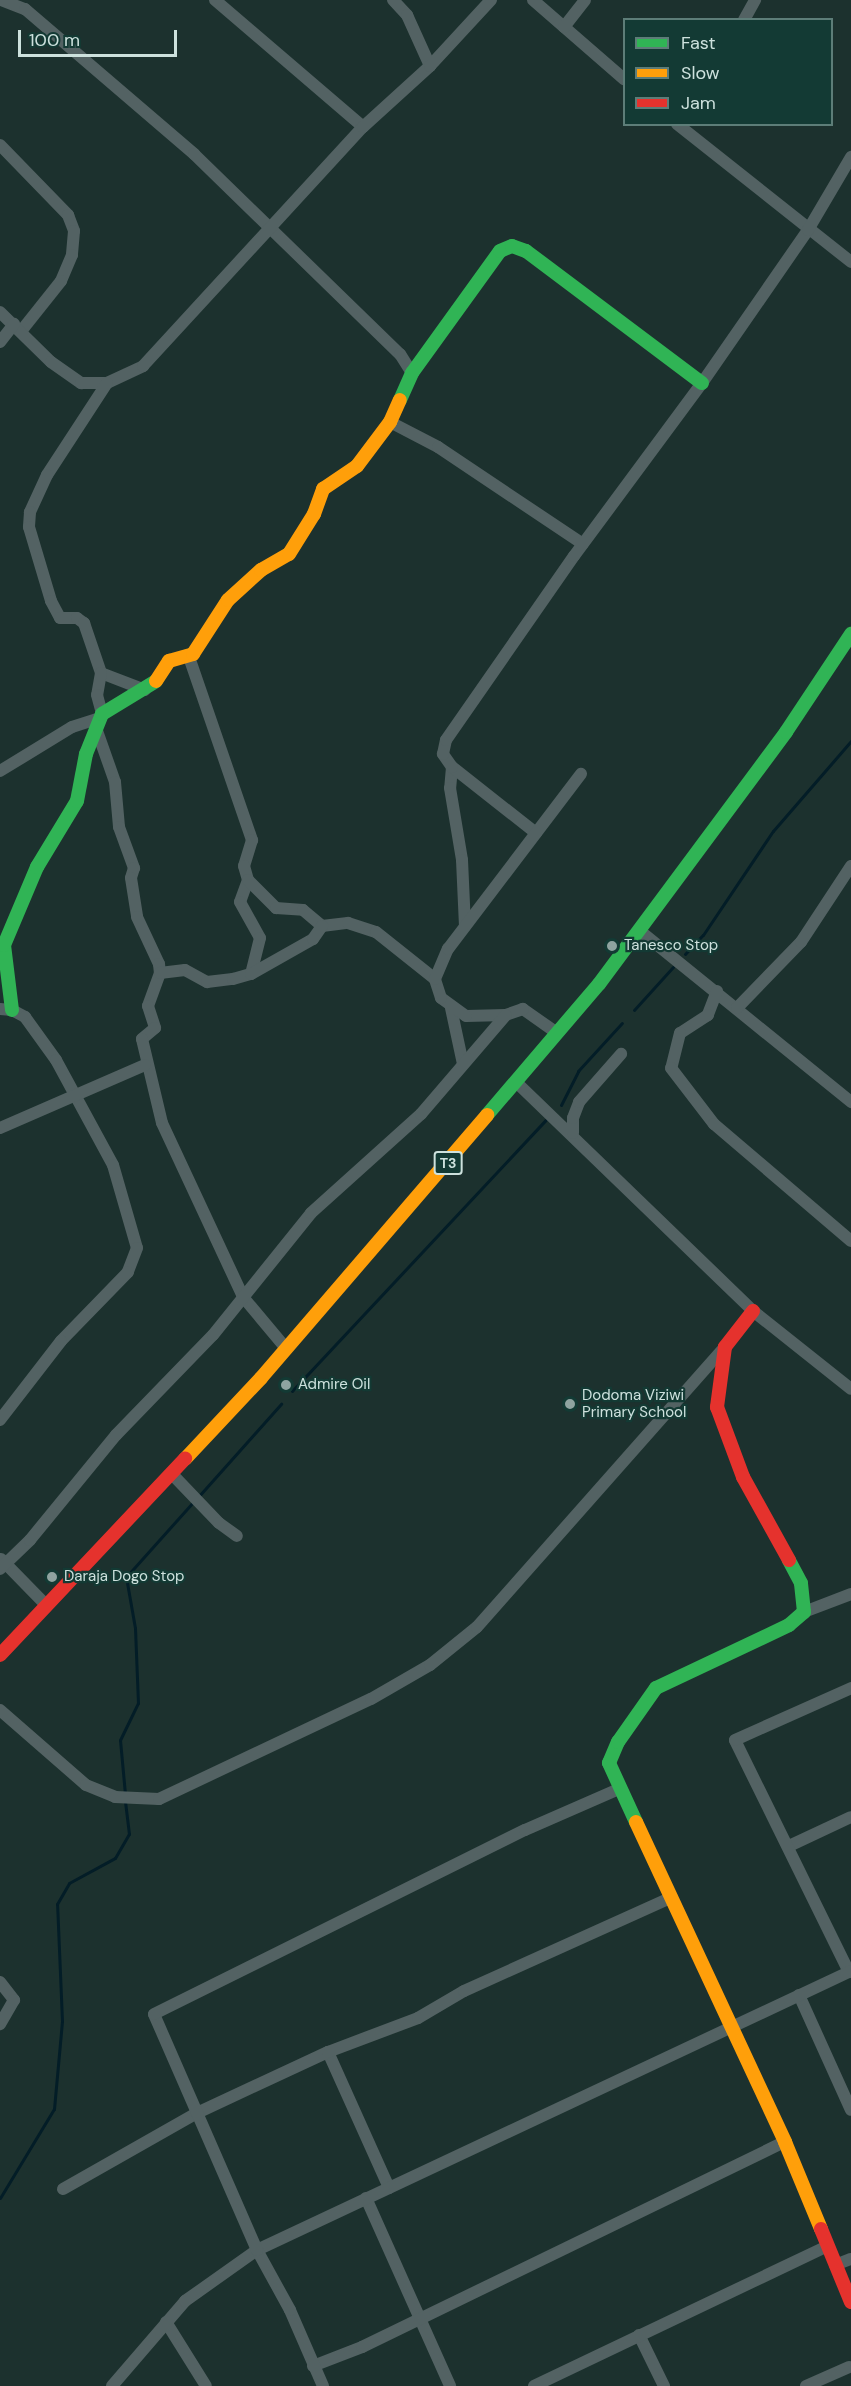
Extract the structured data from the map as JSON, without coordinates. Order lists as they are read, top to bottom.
{
  "streets": {
    "main road": ["T3"]
  },
  "places": [
    "Tanesco Stop",
    "Admire Oil",
    "Dodoma Viziwi Primary School",
    "Daraja Dogo Stop"
  ],
  "legend": ["Fast", "Slow", "Jam"],
  "scale_bar": "100 m"
}
